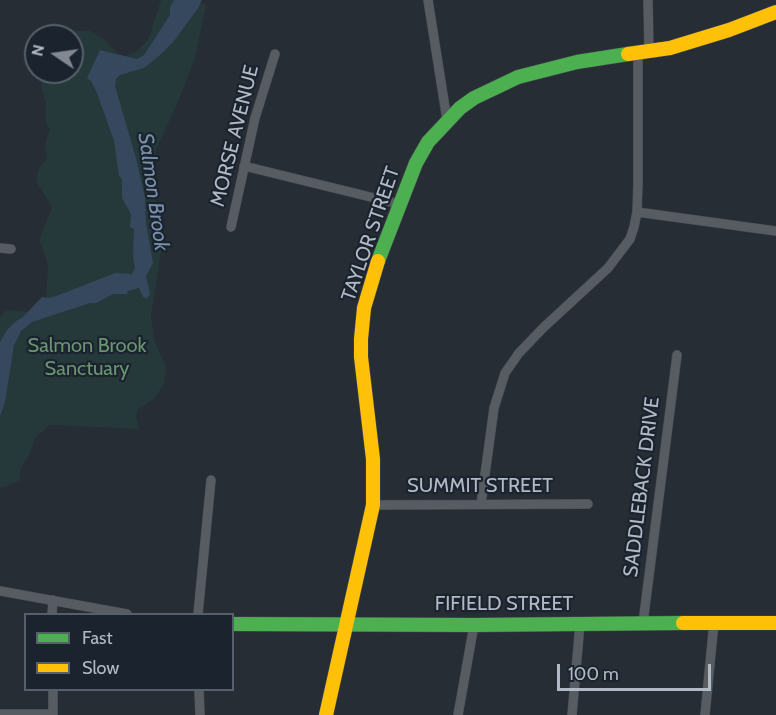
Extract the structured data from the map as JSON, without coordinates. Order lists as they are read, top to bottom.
{
  "streets": {
    "street": [
      "MORSE AVENUE",
      "TAYLOR STREET",
      "SUMMIT STREET",
      "SADDLEBACK DRIVE",
      "FIFIELD STREET"
    ]
  },
  "crossings": [
    ["TAYLOR STREET", "SUMMIT STREET"],
    ["TAYLOR STREET", "FIFIELD STREET"],
    ["SADDLEBACK DRIVE", "FIFIELD STREET"]
  ],
  "water": ["Salmon Brook"],
  "parks": ["Salmon Brook Sanctuary"],
  "legend": ["Fast", "Slow"],
  "scale_bar": "100 m",
  "north": "left"
}
